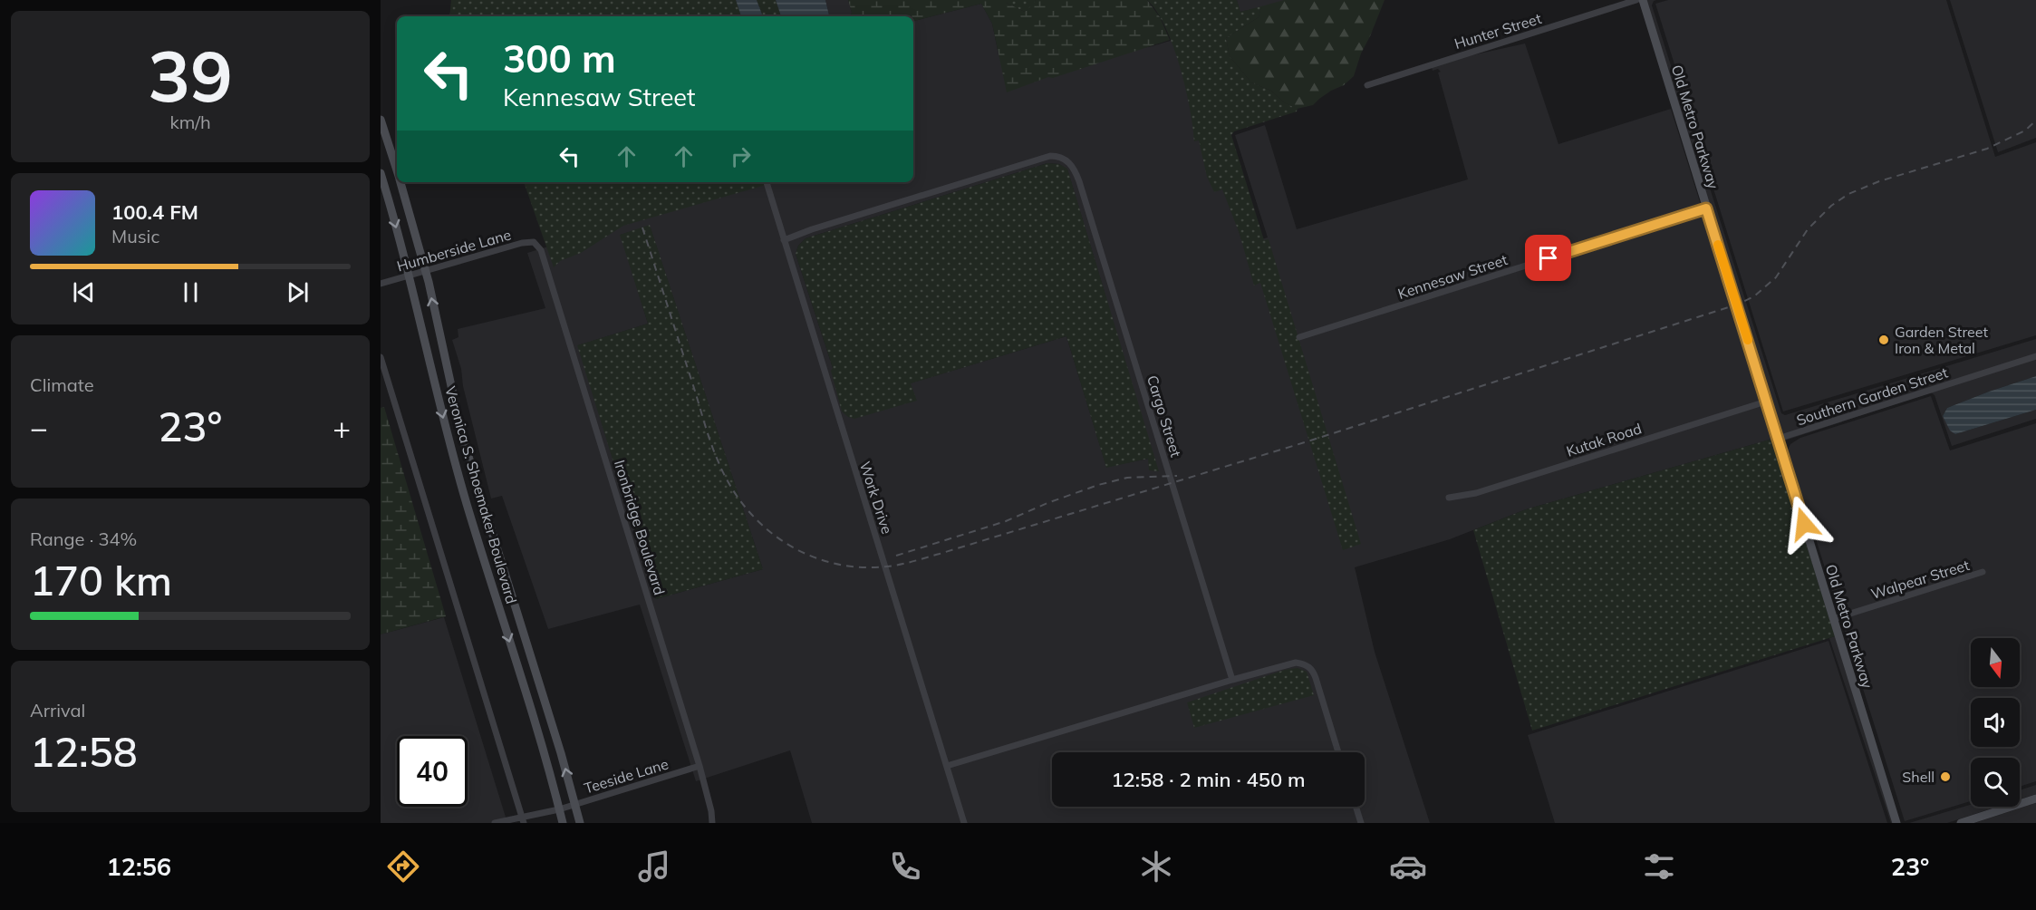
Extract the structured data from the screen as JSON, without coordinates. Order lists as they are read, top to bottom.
{
  "streets": {
    "street": [
      "Hunter Street",
      "Old Metro Parkway",
      "Humberside Lane",
      "Kennesaw Street",
      "Southern Garden Street",
      "Cargo Street",
      "Kutak Road",
      "Veronica S. Shoemaker Boulevard",
      "Work Drive",
      "Ironbridge Boulevard",
      "Walpear Street",
      "Teeside Lane"
    ]
  },
  "crossings": [
    ["Old Metro Parkway", "Kennesaw Street"],
    ["Old Metro Parkway", "Southern Garden Street"],
    ["Old Metro Parkway", "Kutak Road"],
    ["Old Metro Parkway", "Walpear Street"],
    ["Humberside Lane", "Veronica S. Shoemaker Boulevard"],
    ["Humberside Lane", "Ironbridge Boulevard"],
    ["Cargo Street", "Work Drive"],
    ["Veronica S. Shoemaker Boulevard", "Teeside Lane"],
    ["Ironbridge Boulevard", "Teeside Lane"]
  ],
  "places": ["Garden Street Iron & Metal", "Shell"],
  "north": "bottom",
  "page": {
    "tile": [
      ["39", "km/h"],
      "Climate",
      ["Range · 34%", "170 km"],
      ["Arrival", "12:58"]
    ],
    "turn": ["300 m", "Kennesaw Street"],
    "song": ["100.4 FM", "Music"],
    "heat": ["−", "23°", "+"],
    "limit": "40",
    "trip": "12:58 · 2 min · 450 m",
    "tabs": ["12:56", "23°"]
  }
}
